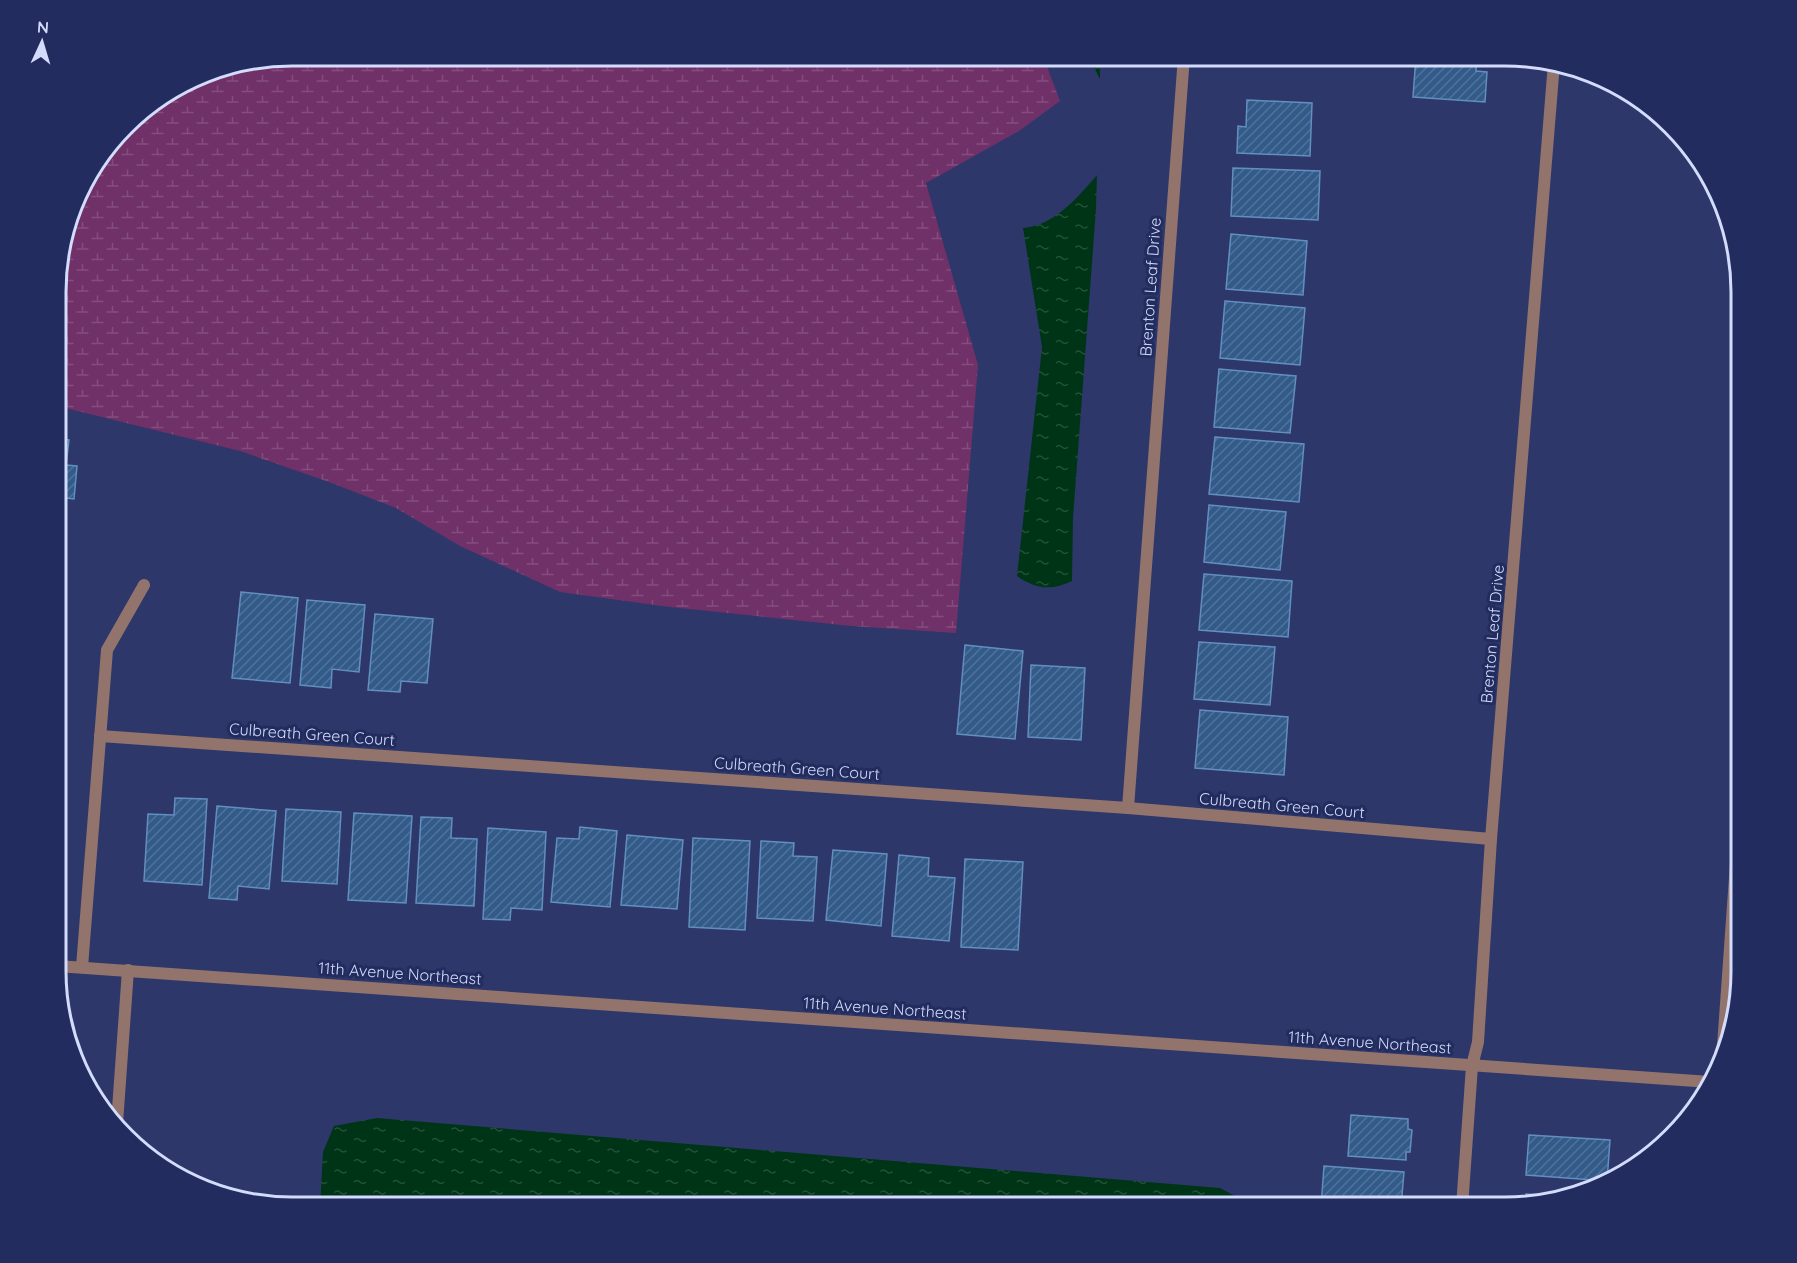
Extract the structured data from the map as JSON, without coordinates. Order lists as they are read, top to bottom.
{
  "streets": {
    "street": ["Brenton Leaf Drive", "Culbreath Green Court", "11th Avenue Northeast"]
  },
  "crossings": [
    ["Brenton Leaf Drive", "Culbreath Green Court"],
    ["Brenton Leaf Drive", "11th Avenue Northeast"]
  ],
  "north": "top"
}
